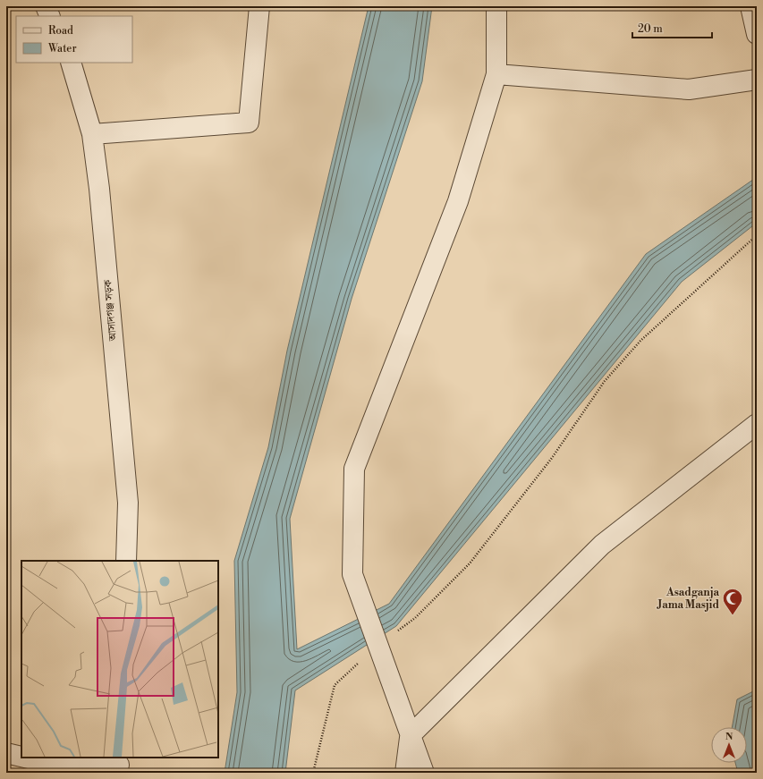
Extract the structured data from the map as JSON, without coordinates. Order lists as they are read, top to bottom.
{
  "streets": {
    "street": ["আসাদগঞ্জ সড়ক"]
  },
  "places": {
    "mosque": ["Asadganja Jama Masjid"]
  },
  "legend": ["Road", "Water"],
  "scale_bar": "20 m",
  "north": "top"
}
